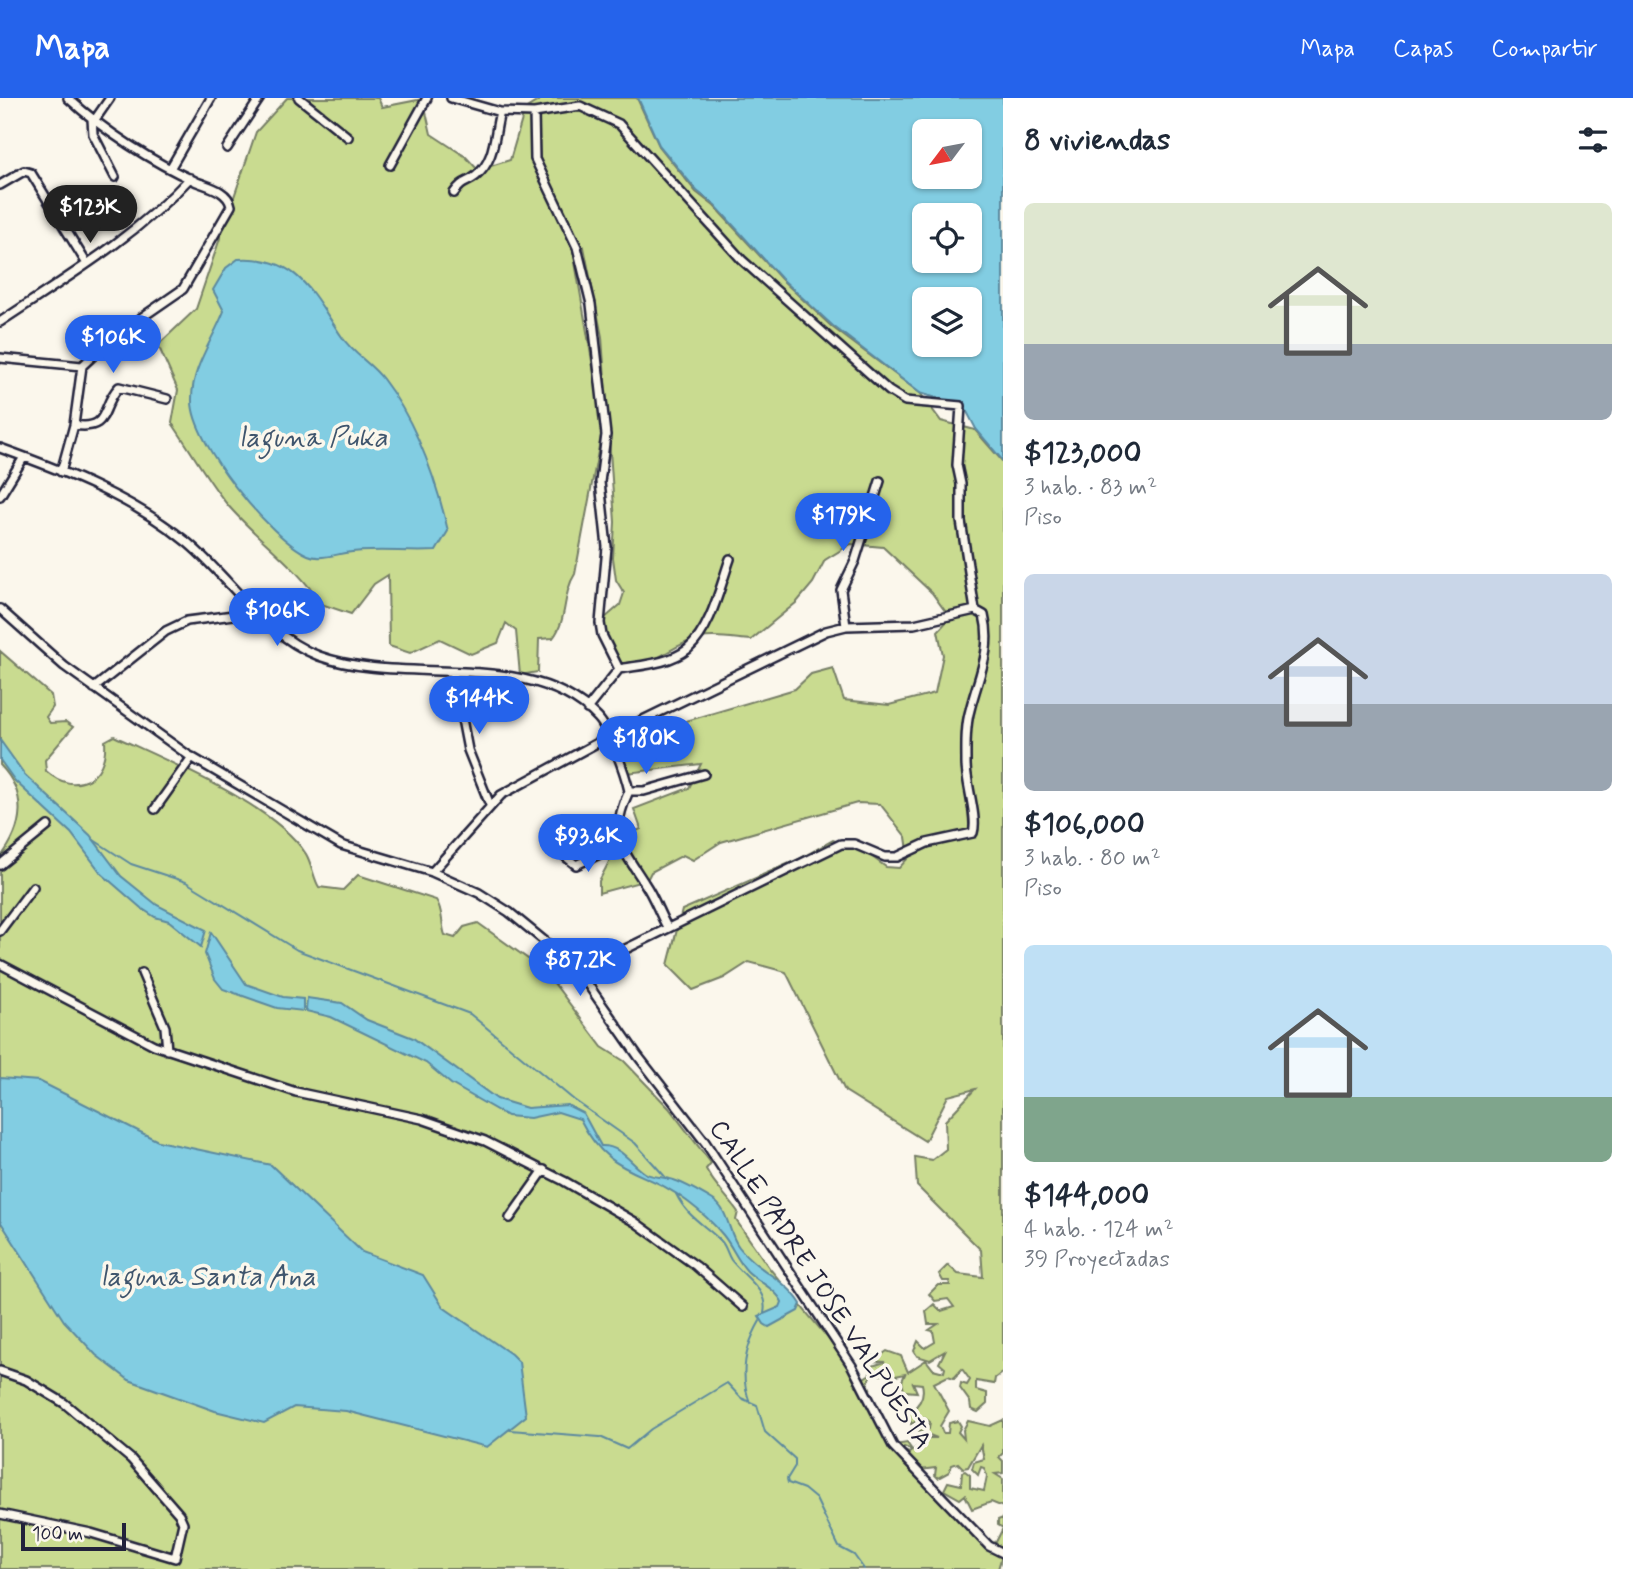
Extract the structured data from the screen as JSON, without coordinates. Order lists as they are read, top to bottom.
{
  "streets": {
    "street": ["CALLE PADRE JOSE VALPUESTA"]
  },
  "water": ["laguna Puka", "laguna Santa Ana"],
  "scale_bar": "100 m",
  "north": "bottom left",
  "page": {
    "header": "Mapa",
    "nav": ["Mapa", "Capas", "Compartir"],
    "heading": "8 viviendas",
    "list": [
      {
        "name": "$123,000",
        "note": "3 hab. · 83 m² · Piso"
      },
      {
        "name": "$106,000",
        "note": "3 hab. · 80 m² · Piso"
      },
      {
        "name": "$144,000",
        "note": "4 hab. · 124 m² · 39 Proyectadas"
      }
    ],
    "price": [
      "$123K",
      "$106K",
      "$179K",
      "$106K",
      "$144K",
      "$180K",
      "$93.6K",
      "$87.2K"
    ],
    "scale": "100 m"
  }
}
